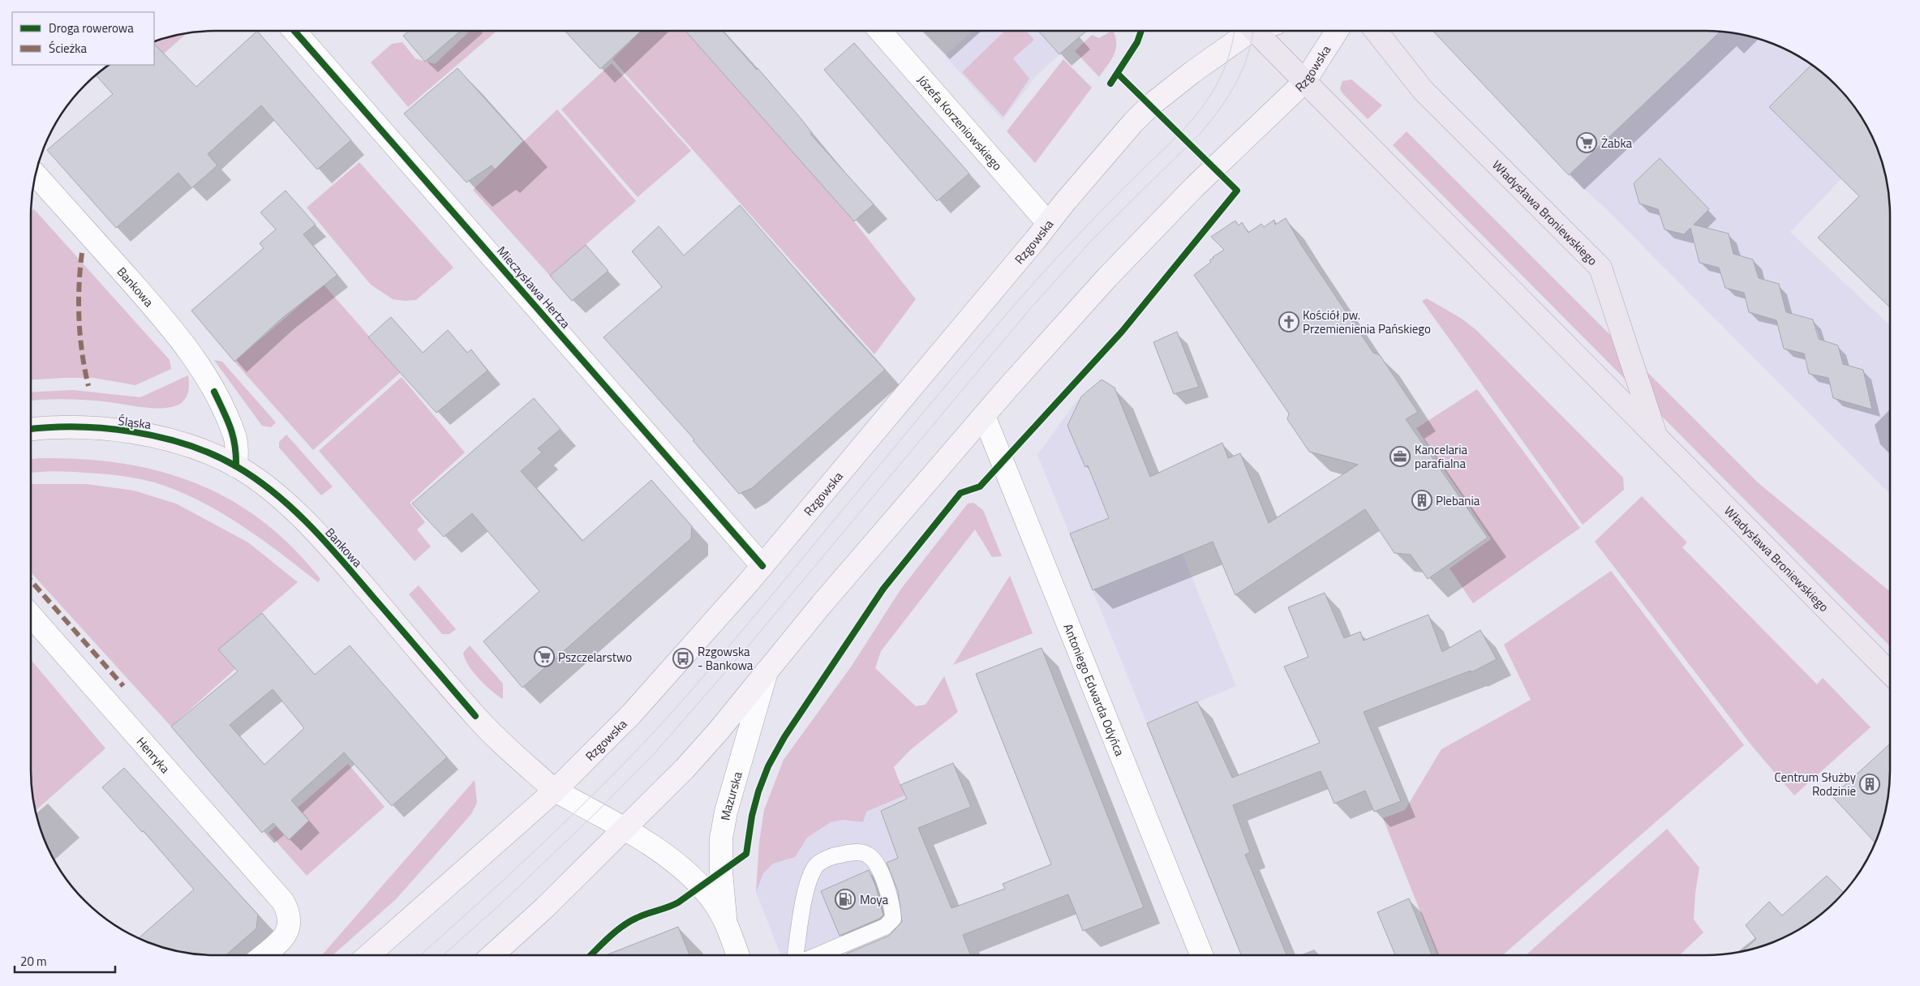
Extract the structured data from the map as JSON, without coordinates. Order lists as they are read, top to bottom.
{
  "streets": {
    "main road": [
      "Rzgowska",
      "Władysława Broniewskiego",
      "Bankowa",
      "Śląska"
    ],
    "street": [
      "Józefa Korzeniowskiego",
      "Mieczysława Hertza",
      "Antoniego Edwarda Odyńca",
      "Henryka",
      "Mazurska"
    ]
  },
  "crossings": [
    ["Rzgowska", "Józefa Korzeniowskiego"],
    ["Rzgowska", "Władysława Broniewskiego"],
    ["Rzgowska", "Bankowa"],
    ["Rzgowska", "Mieczysława Hertza"],
    ["Rzgowska", "Antoniego Edwarda Odyńca"],
    ["Rzgowska", "Mazurska"],
    ["Bankowa", "Śląska"],
    ["Bankowa", "Mazurska"]
  ],
  "places": {
    "supermarket": ["Żabka", "Pszczelarstwo"],
    "church": ["Kościół pw. Przemienienia Pańskiego"],
    "office": ["Kancelaria parafialna"],
    "building": ["Plebania", "Centrum Służby Rodzinie"],
    "bus stop": ["Rzgowska - Bankowa"],
    "fuel station": ["Moya"]
  },
  "legend": ["Droga rowerowa", "Ścieżka"],
  "scale_bar": "20 m"
}
